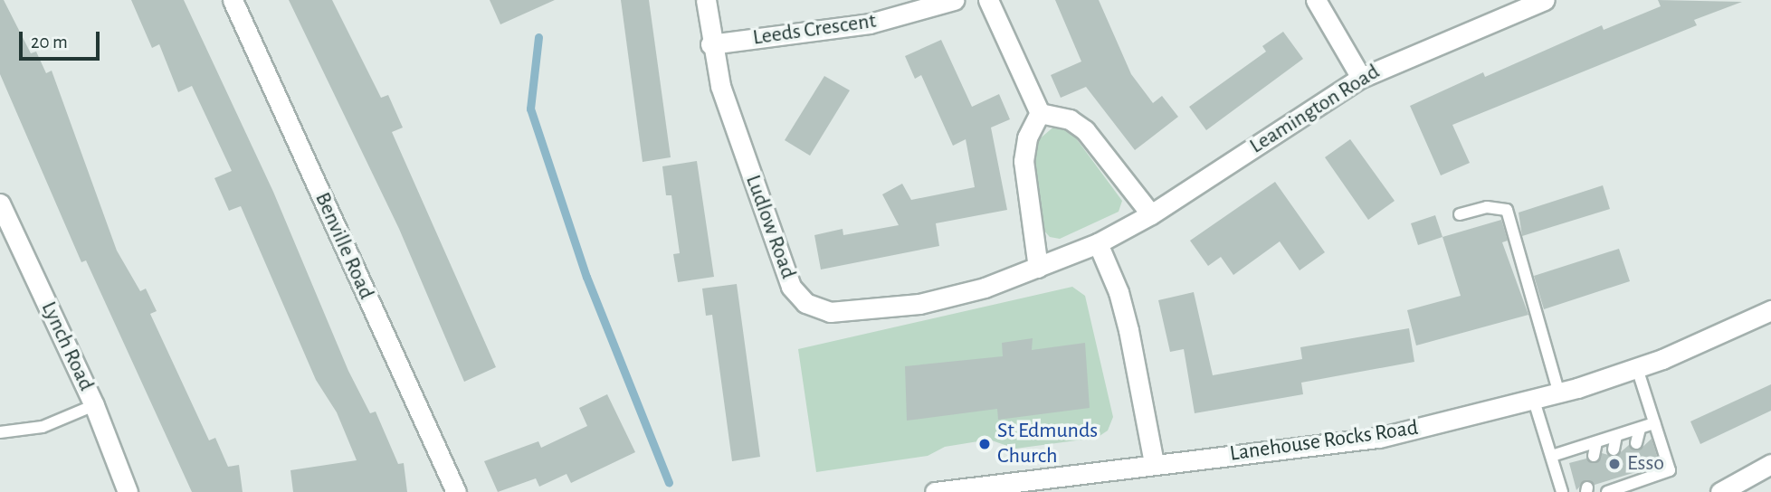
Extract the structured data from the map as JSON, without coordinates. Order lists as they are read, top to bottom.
{
  "streets": {
    "street": [
      "Leeds Crescent",
      "Leamington Road",
      "Ludlow Road",
      "Benville Road",
      "Lynch Road",
      "Lanehouse Rocks Road"
    ]
  },
  "crossings": [
    ["Leeds Crescent", "Ludlow Road"],
    ["Leamington Road", "Ludlow Road"]
  ],
  "places": ["St Edmunds Church", "Esso"],
  "scale_bar": "20 m"
}
